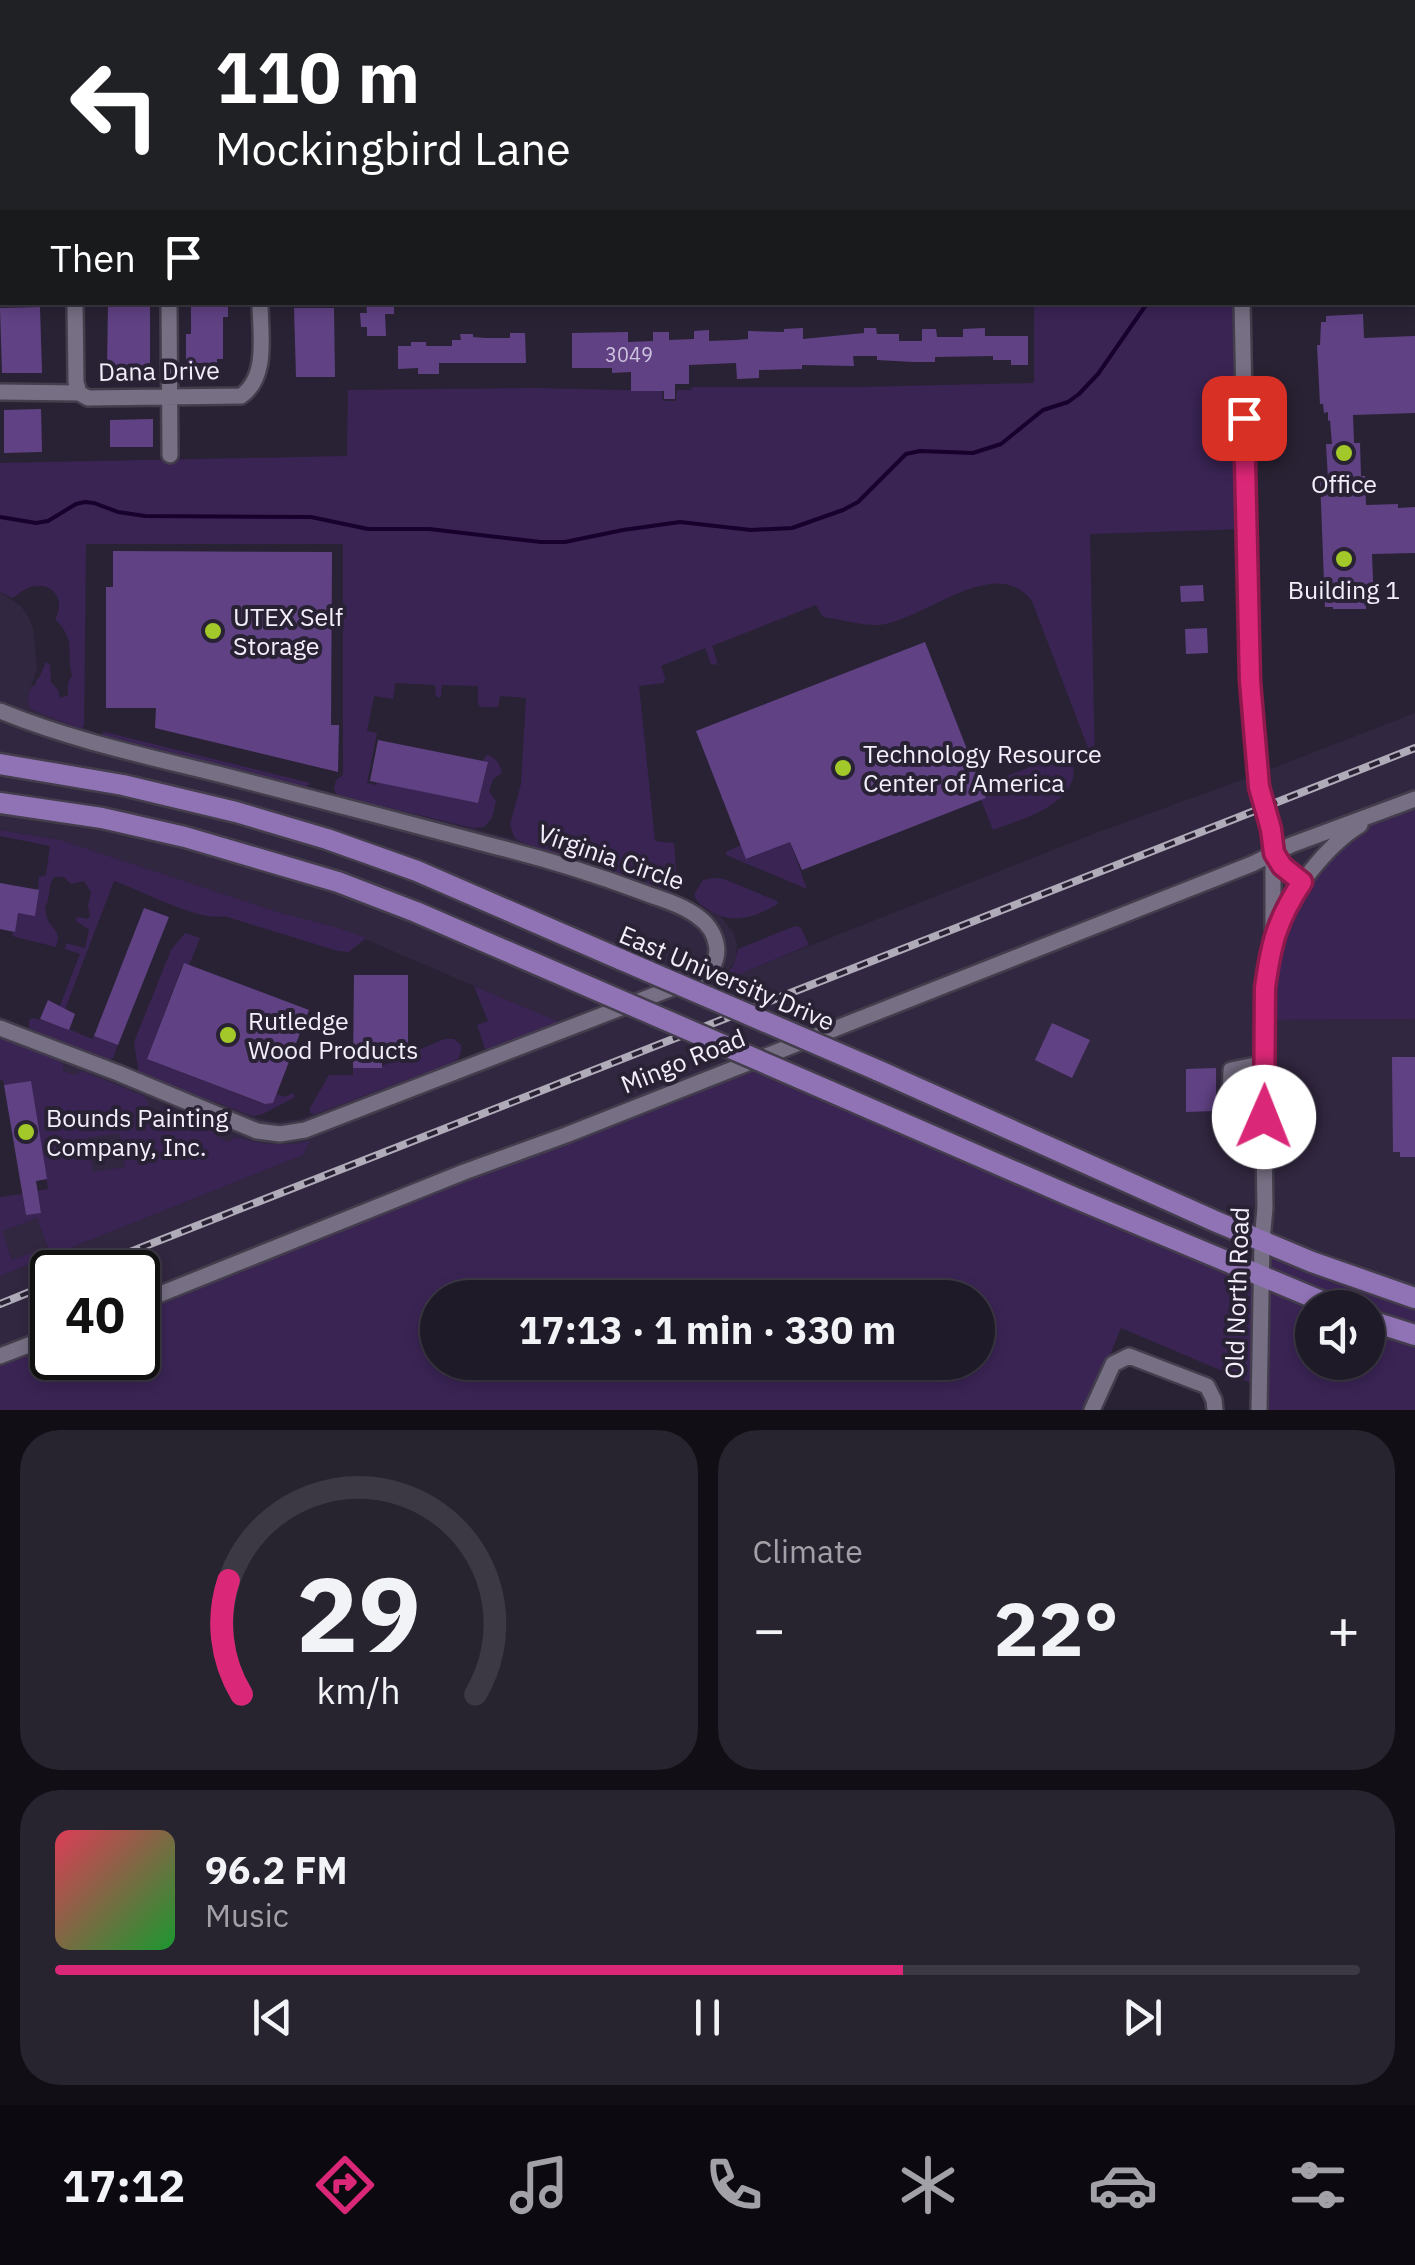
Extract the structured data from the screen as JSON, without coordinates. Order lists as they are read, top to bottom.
{
  "streets": {
    "main road": ["East University Drive"],
    "street": [
      "Dana Drive",
      "Virginia Circle",
      "Mingo Road",
      "Old North Road"
    ]
  },
  "crossings": [
    ["East University Drive", "Old North Road"],
    ["Mingo Road", "Old North Road"]
  ],
  "places": [
    "Office",
    "Building 1",
    "UTEX Self Storage",
    "Technology Resource Center of America",
    "Rutledge Wood Products",
    "Bounds Painting Company, Inc."
  ],
  "house_numbers": ["3049"],
  "page": {
    "turn": ["110 m", "Mockingbird Lane"],
    "then": "Then",
    "limit": "40",
    "trip": "17:13 · 1 min · 330 m",
    "tile": "Climate",
    "heat": ["−", "22°", "+"],
    "song": ["96.2 FM", "Music"],
    "tabs": "17:12",
    "gauge": ["29", "km/h"]
  }
}
